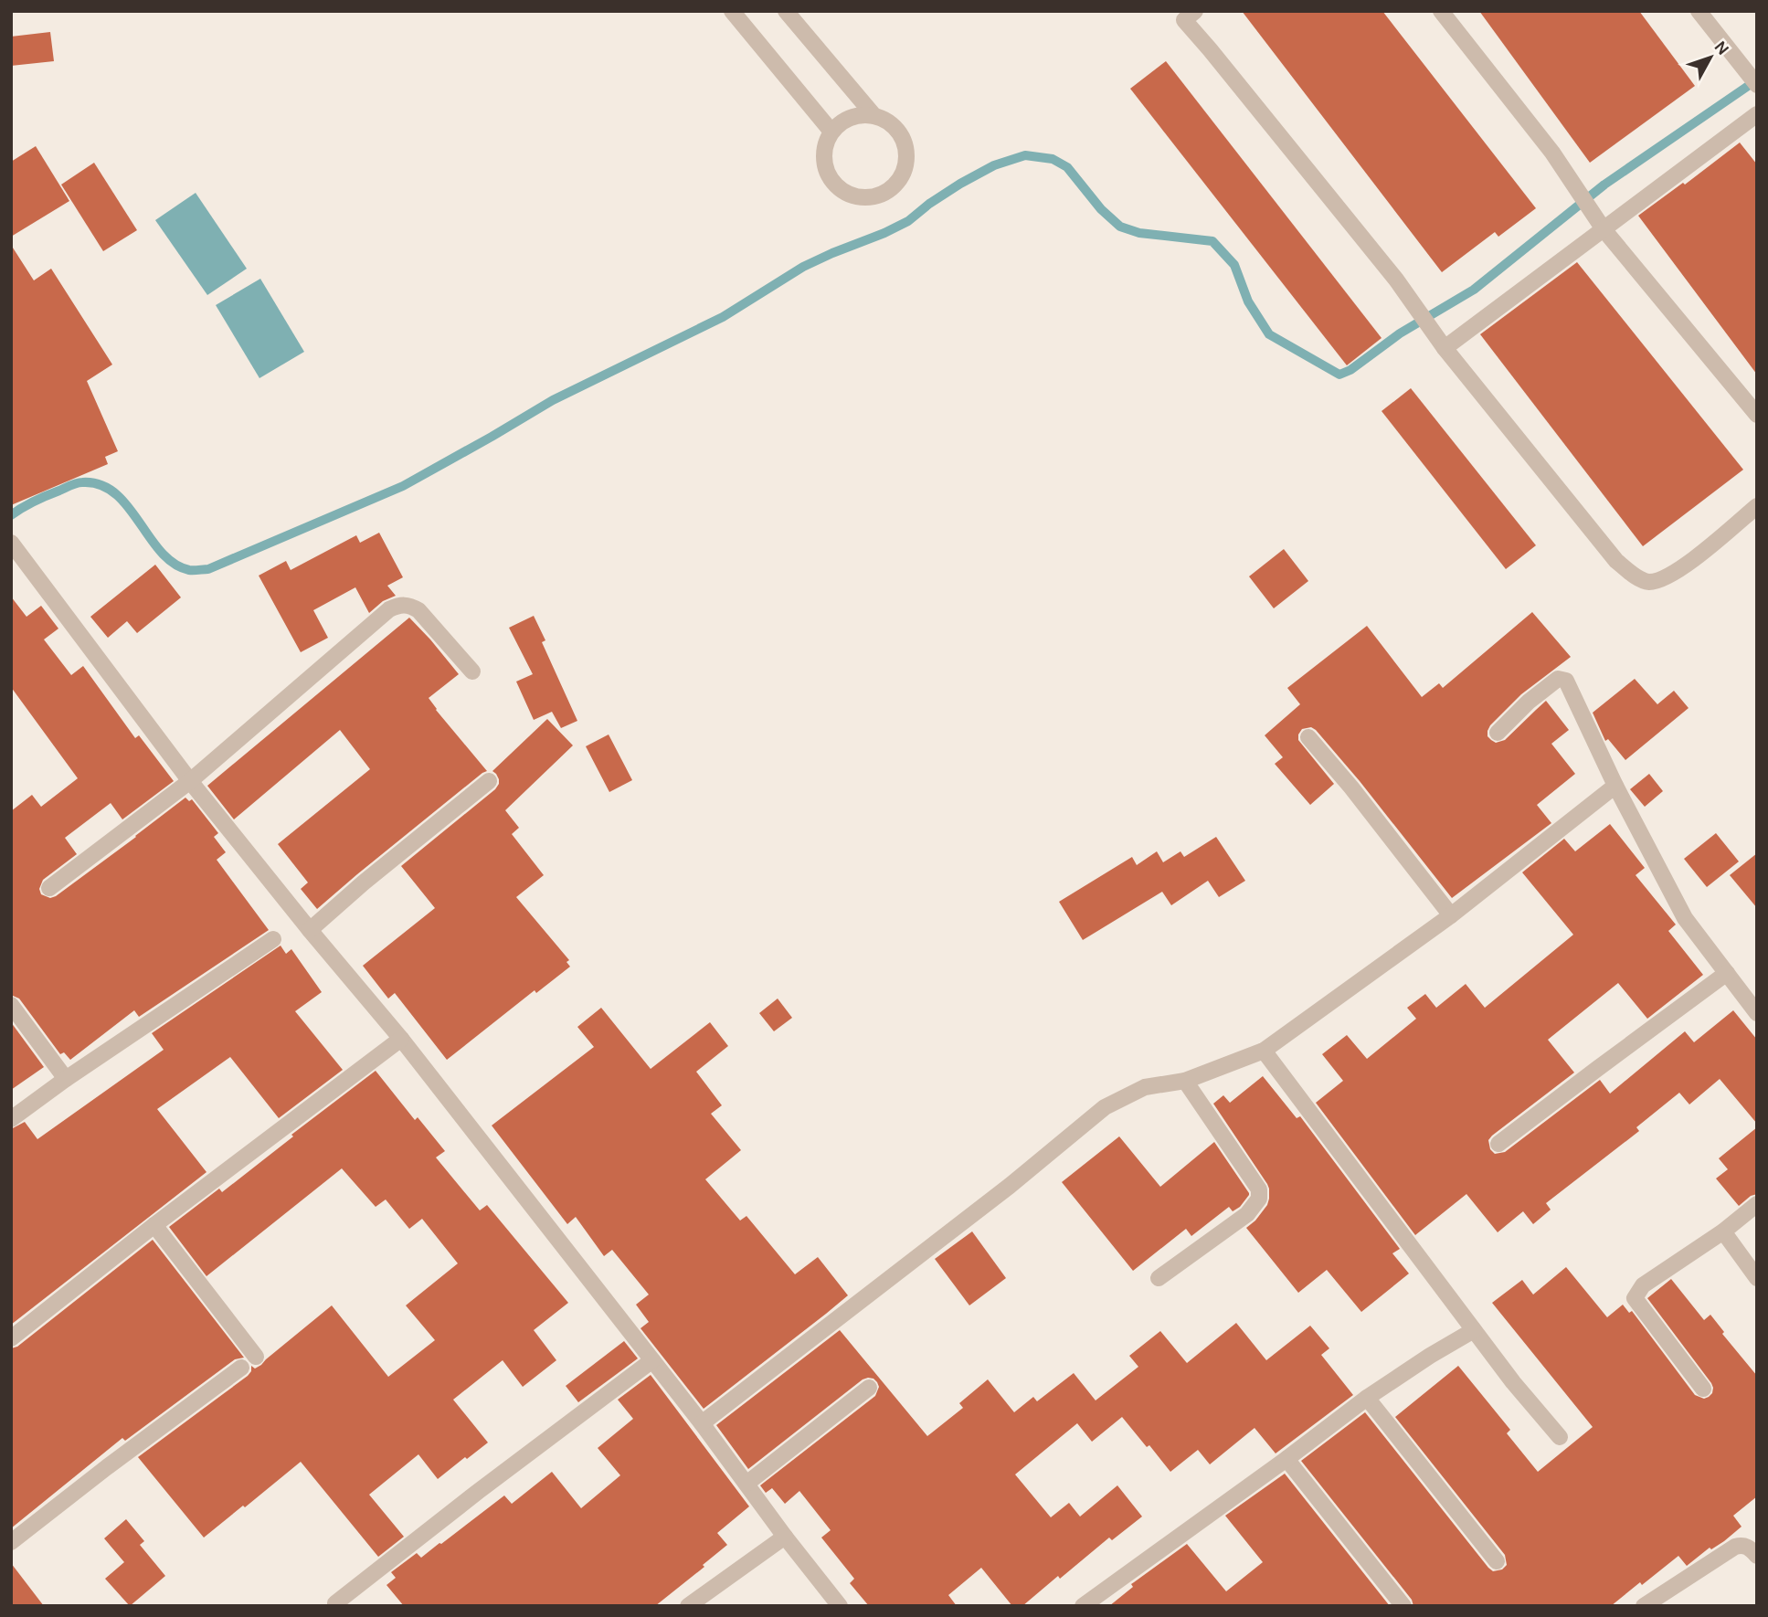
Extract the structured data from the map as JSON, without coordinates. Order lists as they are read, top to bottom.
{
  "north": "top right"
}
